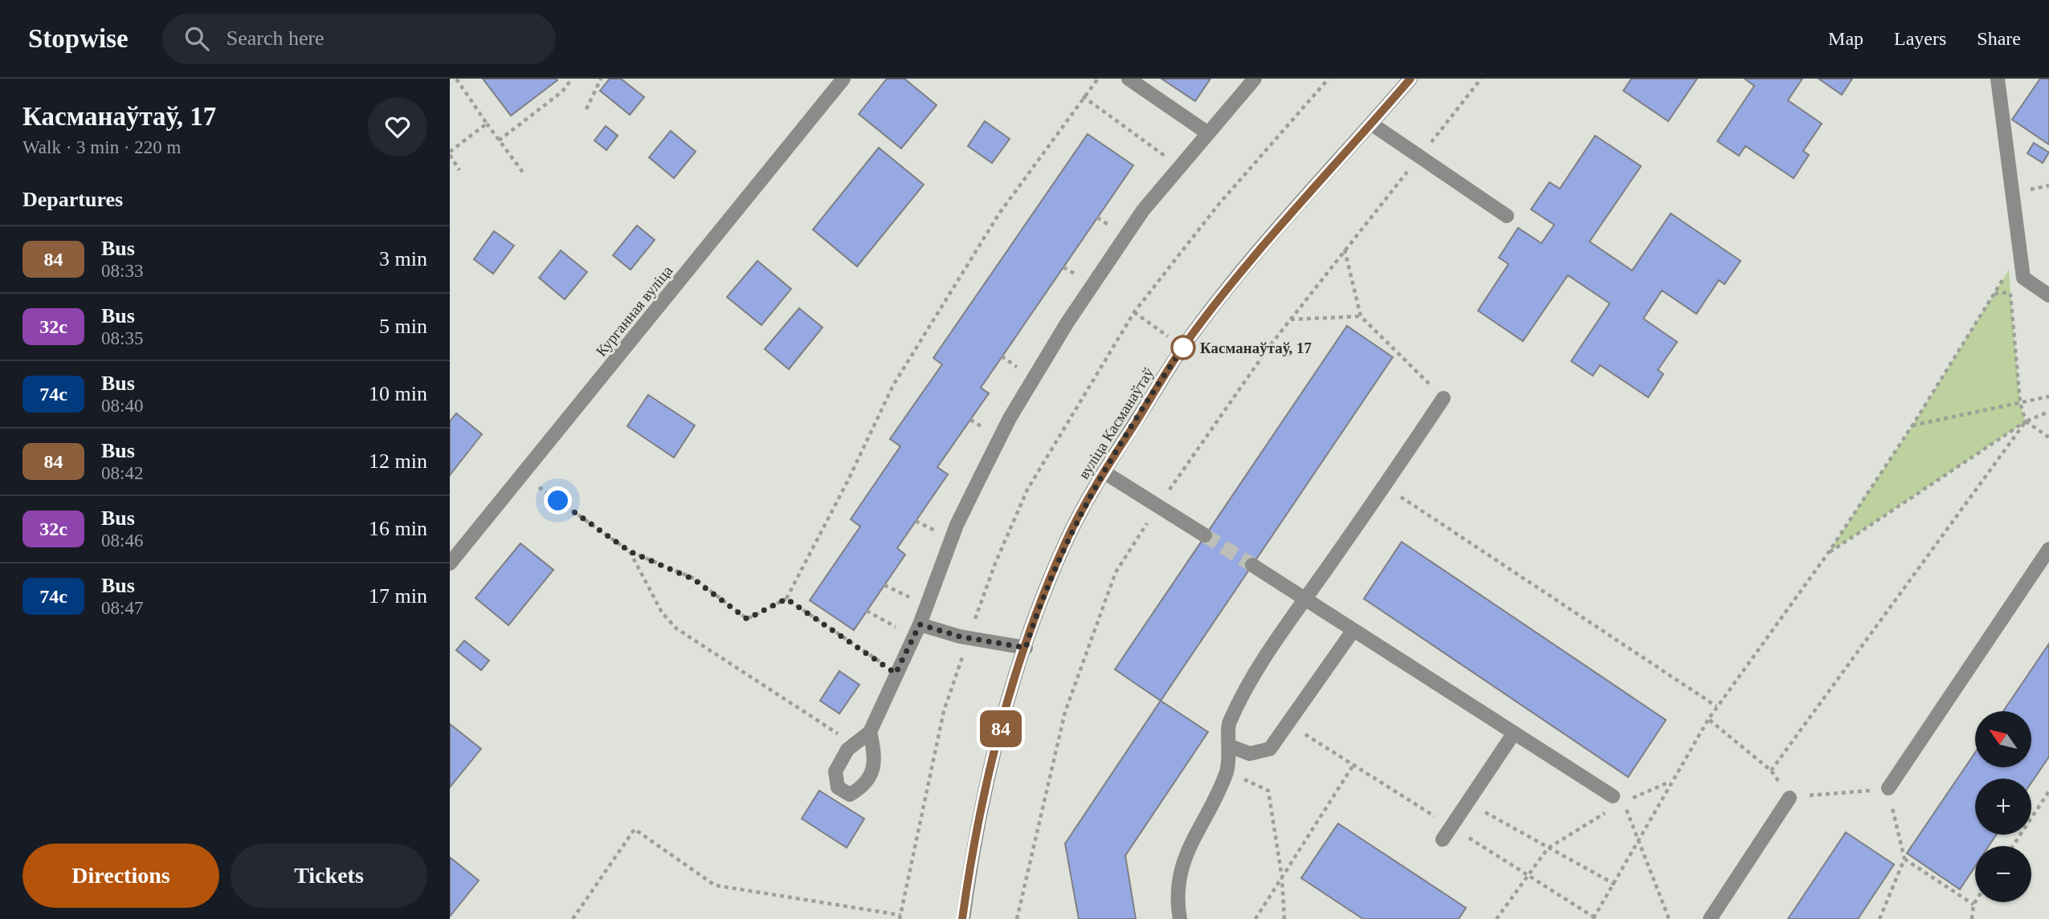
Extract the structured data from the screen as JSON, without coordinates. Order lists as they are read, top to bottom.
{
  "streets": {
    "street": ["Курганная вуліца", "вуліца Касманаўтаў"]
  },
  "places": ["Касманаўтаў, 17"],
  "lines": ["bus line 84"],
  "north": "top left",
  "page": {
    "header": "Stopwise",
    "search": "Search here",
    "nav": ["Map", "Layers", "Share"],
    "heading": [
      ["Касманаўтаў, 17", "Walk · 3 min · 220 m"],
      "Departures"
    ],
    "on_map": "84",
    "list": [
      {
        "mark": "84",
        "name": "Bus",
        "note": "08:33",
        "value": "3 min"
      },
      {
        "mark": "32с",
        "name": "Bus",
        "note": "08:35",
        "value": "5 min"
      },
      {
        "mark": "74с",
        "name": "Bus",
        "note": "08:40",
        "value": "10 min"
      },
      {
        "mark": "84",
        "name": "Bus",
        "note": "08:42",
        "value": "12 min"
      },
      {
        "mark": "32с",
        "name": "Bus",
        "note": "08:46",
        "value": "16 min"
      },
      {
        "mark": "74с",
        "name": "Bus",
        "note": "08:47",
        "value": "17 min"
      }
    ],
    "map_buttons": ["+", "−"],
    "buttons": ["Directions", "Tickets"]
  }
}
